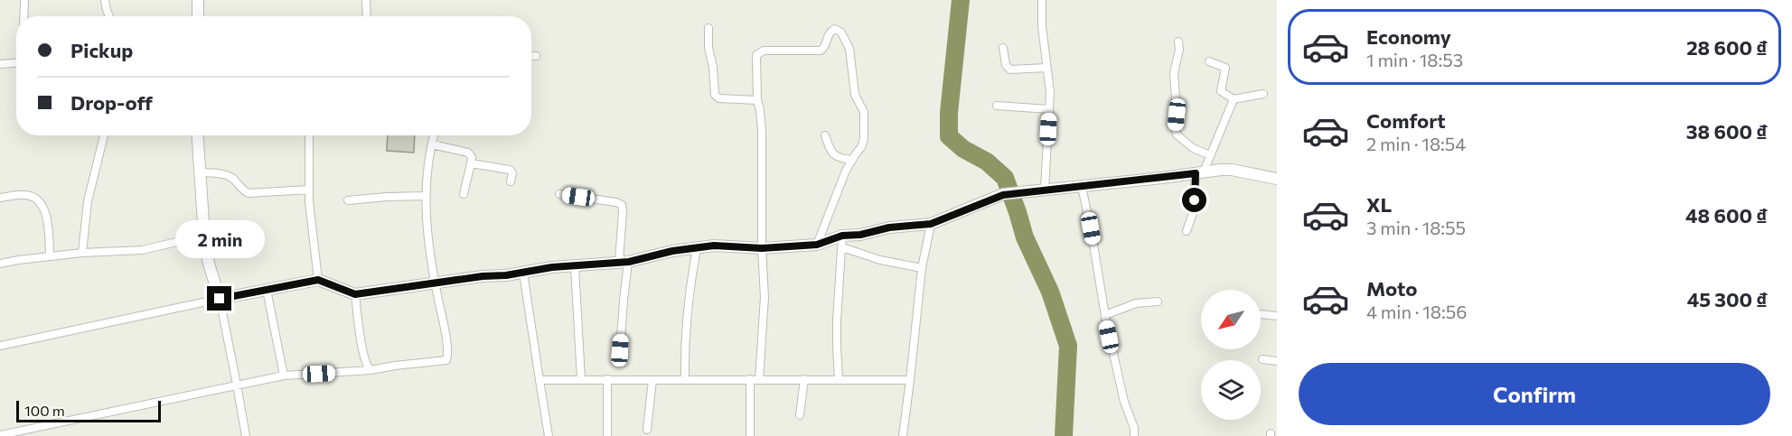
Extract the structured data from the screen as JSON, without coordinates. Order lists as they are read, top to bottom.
{
  "scale_bar": "100 m",
  "north": "bottom left",
  "page": {
    "list": [
      {
        "name": "Economy",
        "note": "1 min · 18:53",
        "value": "28 600 ₫"
      },
      {
        "name": "Comfort",
        "note": "2 min · 18:54",
        "value": "38 600 ₫"
      },
      {
        "name": "XL",
        "note": "3 min · 18:55",
        "value": "48 600 ₫"
      },
      {
        "name": "Moto",
        "note": "4 min · 18:56",
        "value": "45 300 ₫"
      }
    ],
    "banner": ["Pickup", "Drop-off"],
    "bubble": "2 min",
    "buttons": "Confirm",
    "scale": "100 m"
  }
}
